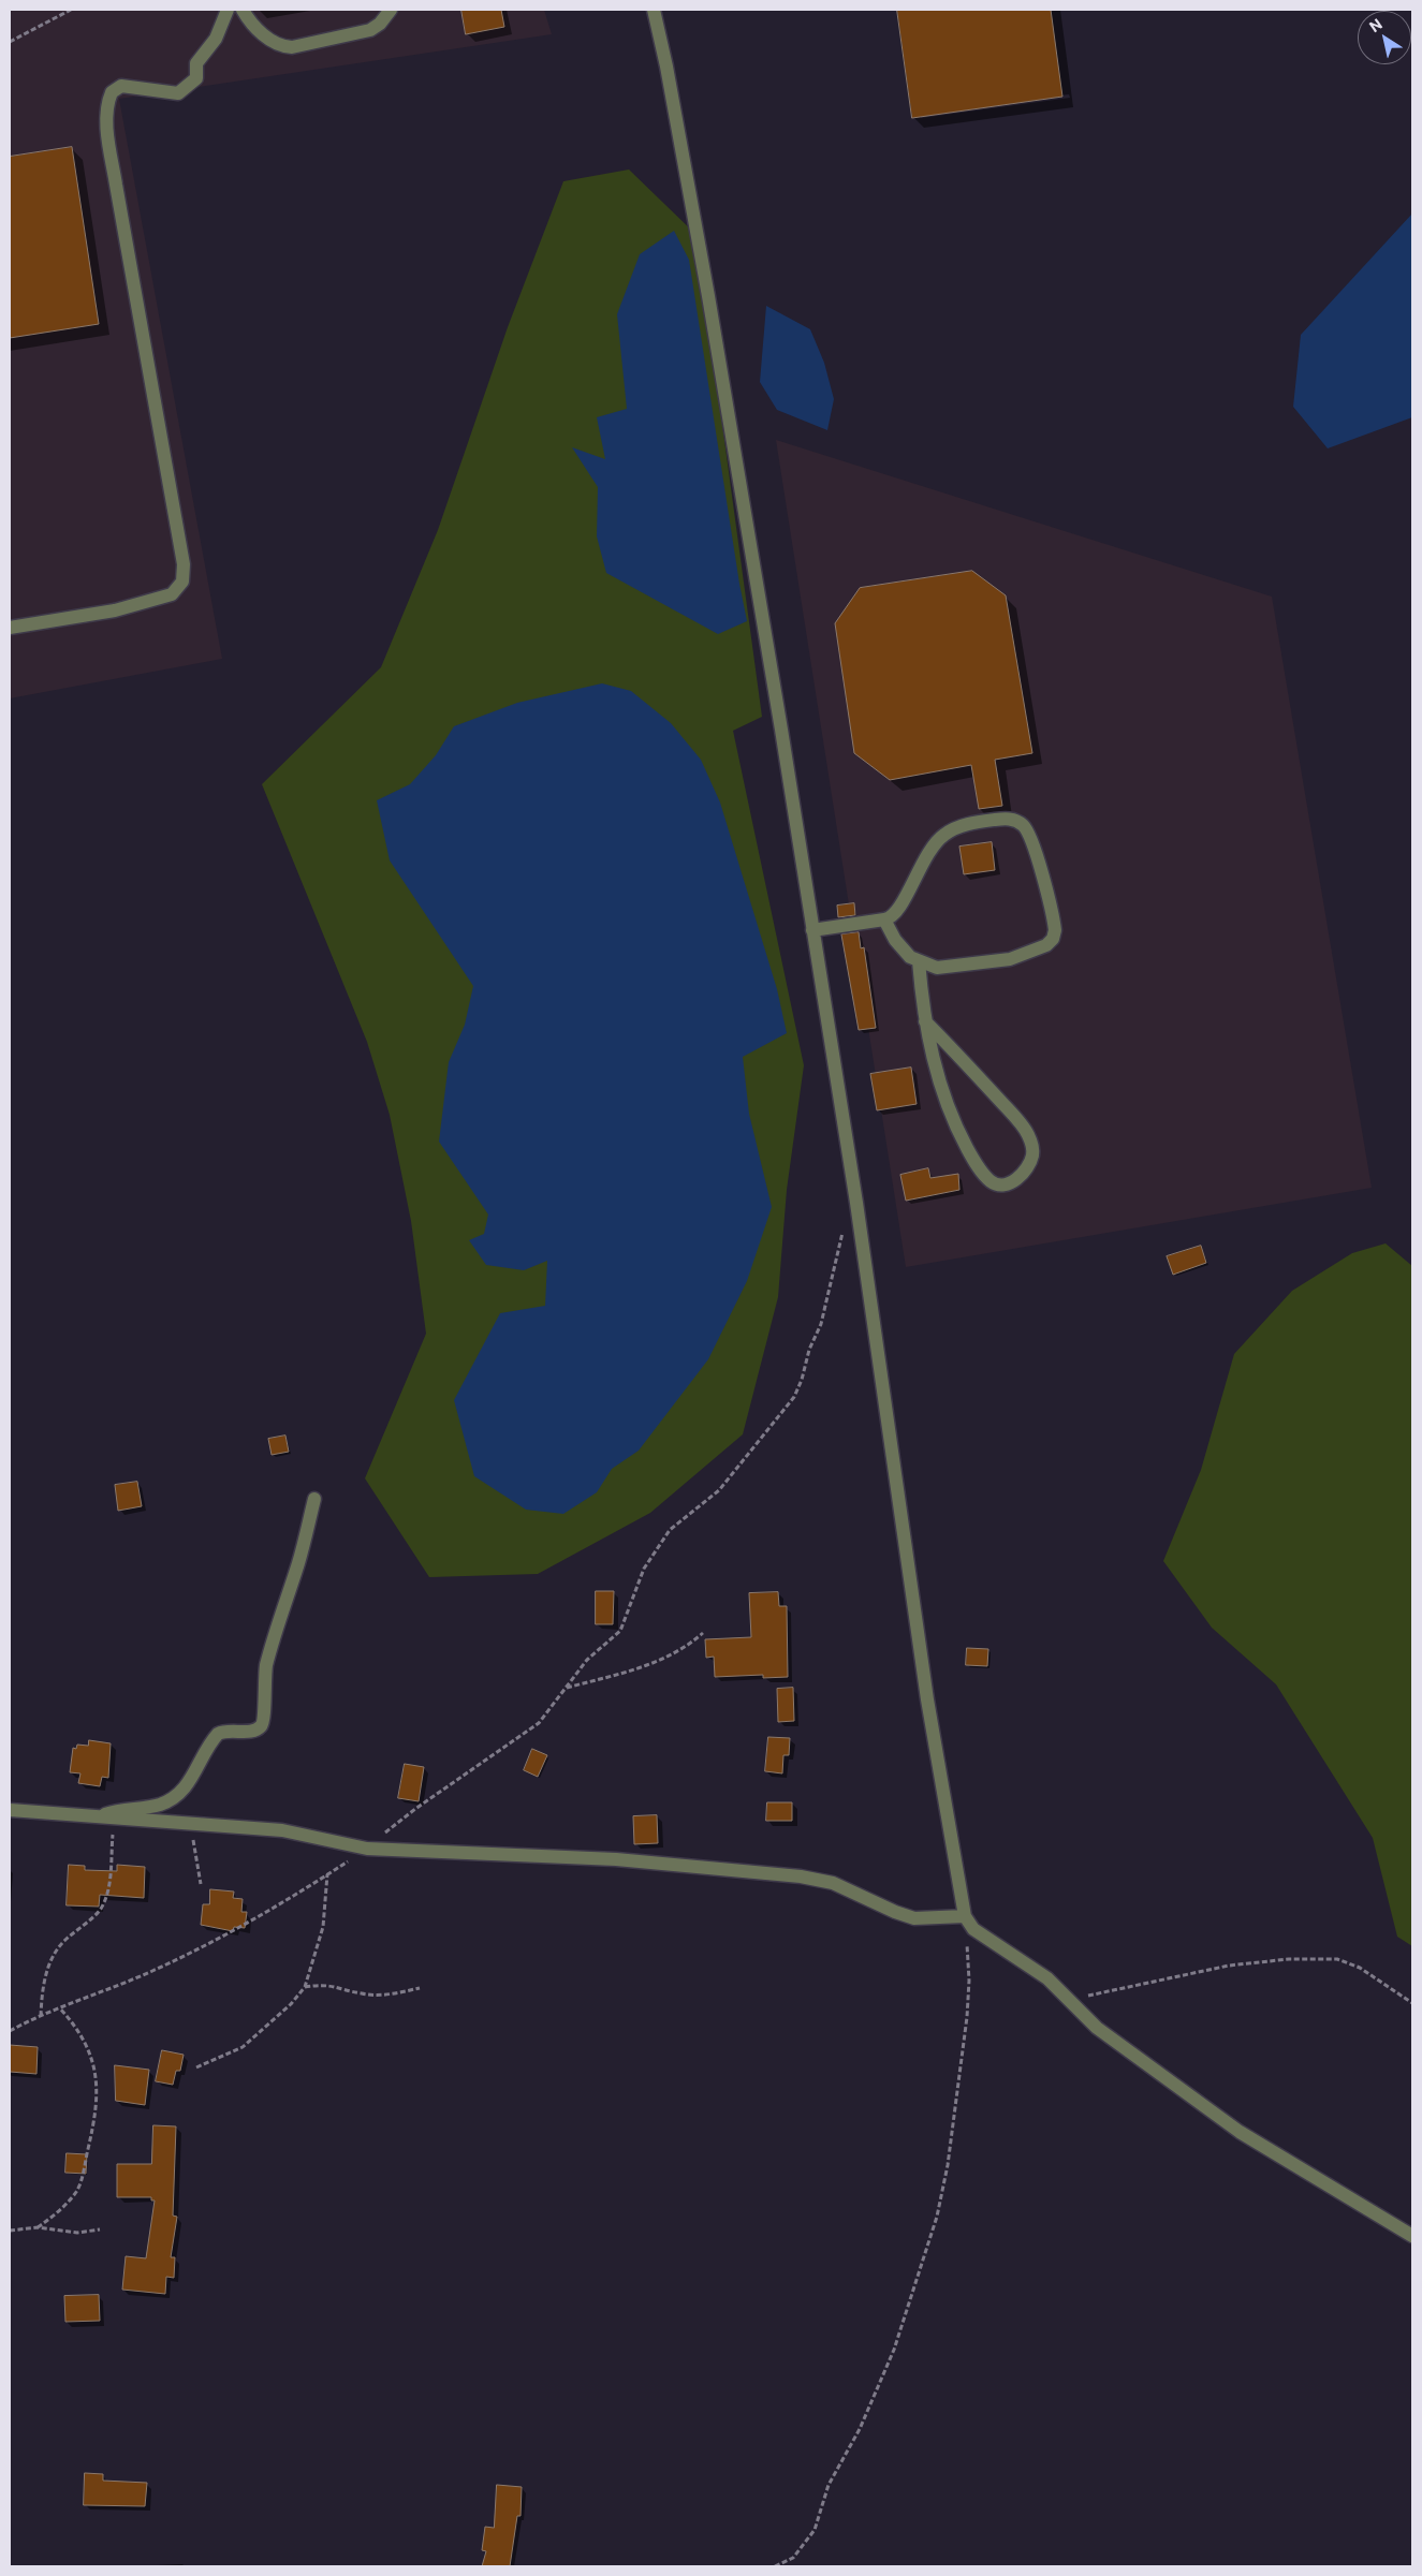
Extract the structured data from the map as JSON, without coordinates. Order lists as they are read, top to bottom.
{
  "north": "top left"
}
